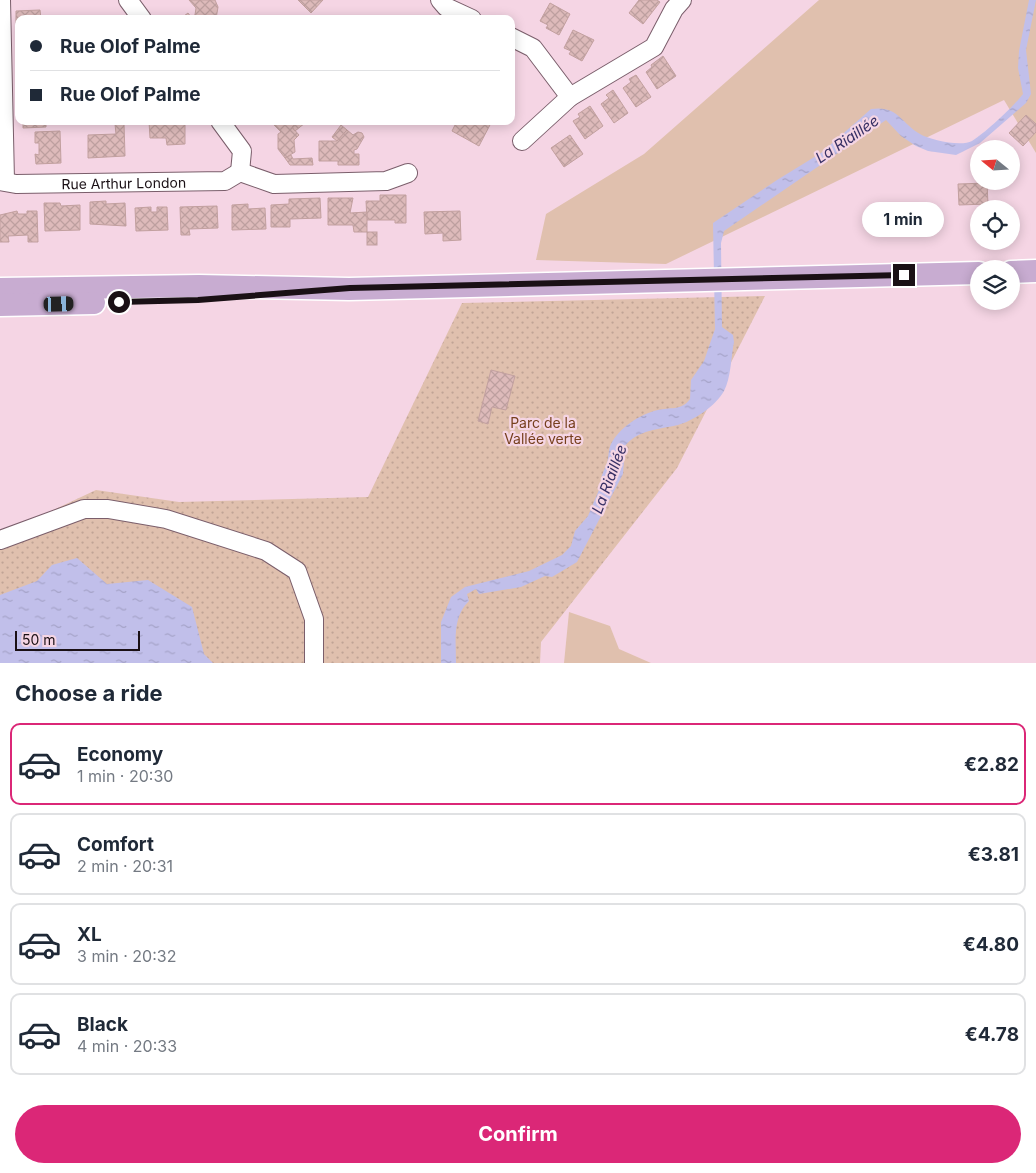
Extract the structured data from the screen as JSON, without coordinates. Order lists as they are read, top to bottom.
{
  "streets": {
    "street": ["Rue Arthur London"]
  },
  "water": ["La Riaillée"],
  "parks": ["Parc de la Vallée verte"],
  "scale_bar": "50 m",
  "north": "left",
  "page": {
    "banner": ["Rue Olof Palme", "Rue Olof Palme"],
    "bubble": "1 min",
    "scale": "50 m",
    "heading": "Choose a ride",
    "list": [
      {
        "name": "Economy",
        "note": "1 min · 20:30",
        "value": "€2.82"
      },
      {
        "name": "Comfort",
        "note": "2 min · 20:31",
        "value": "€3.81"
      },
      {
        "name": "XL",
        "note": "3 min · 20:32",
        "value": "€4.80"
      },
      {
        "name": "Black",
        "note": "4 min · 20:33",
        "value": "€4.78"
      }
    ],
    "buttons": "Confirm"
  }
}
